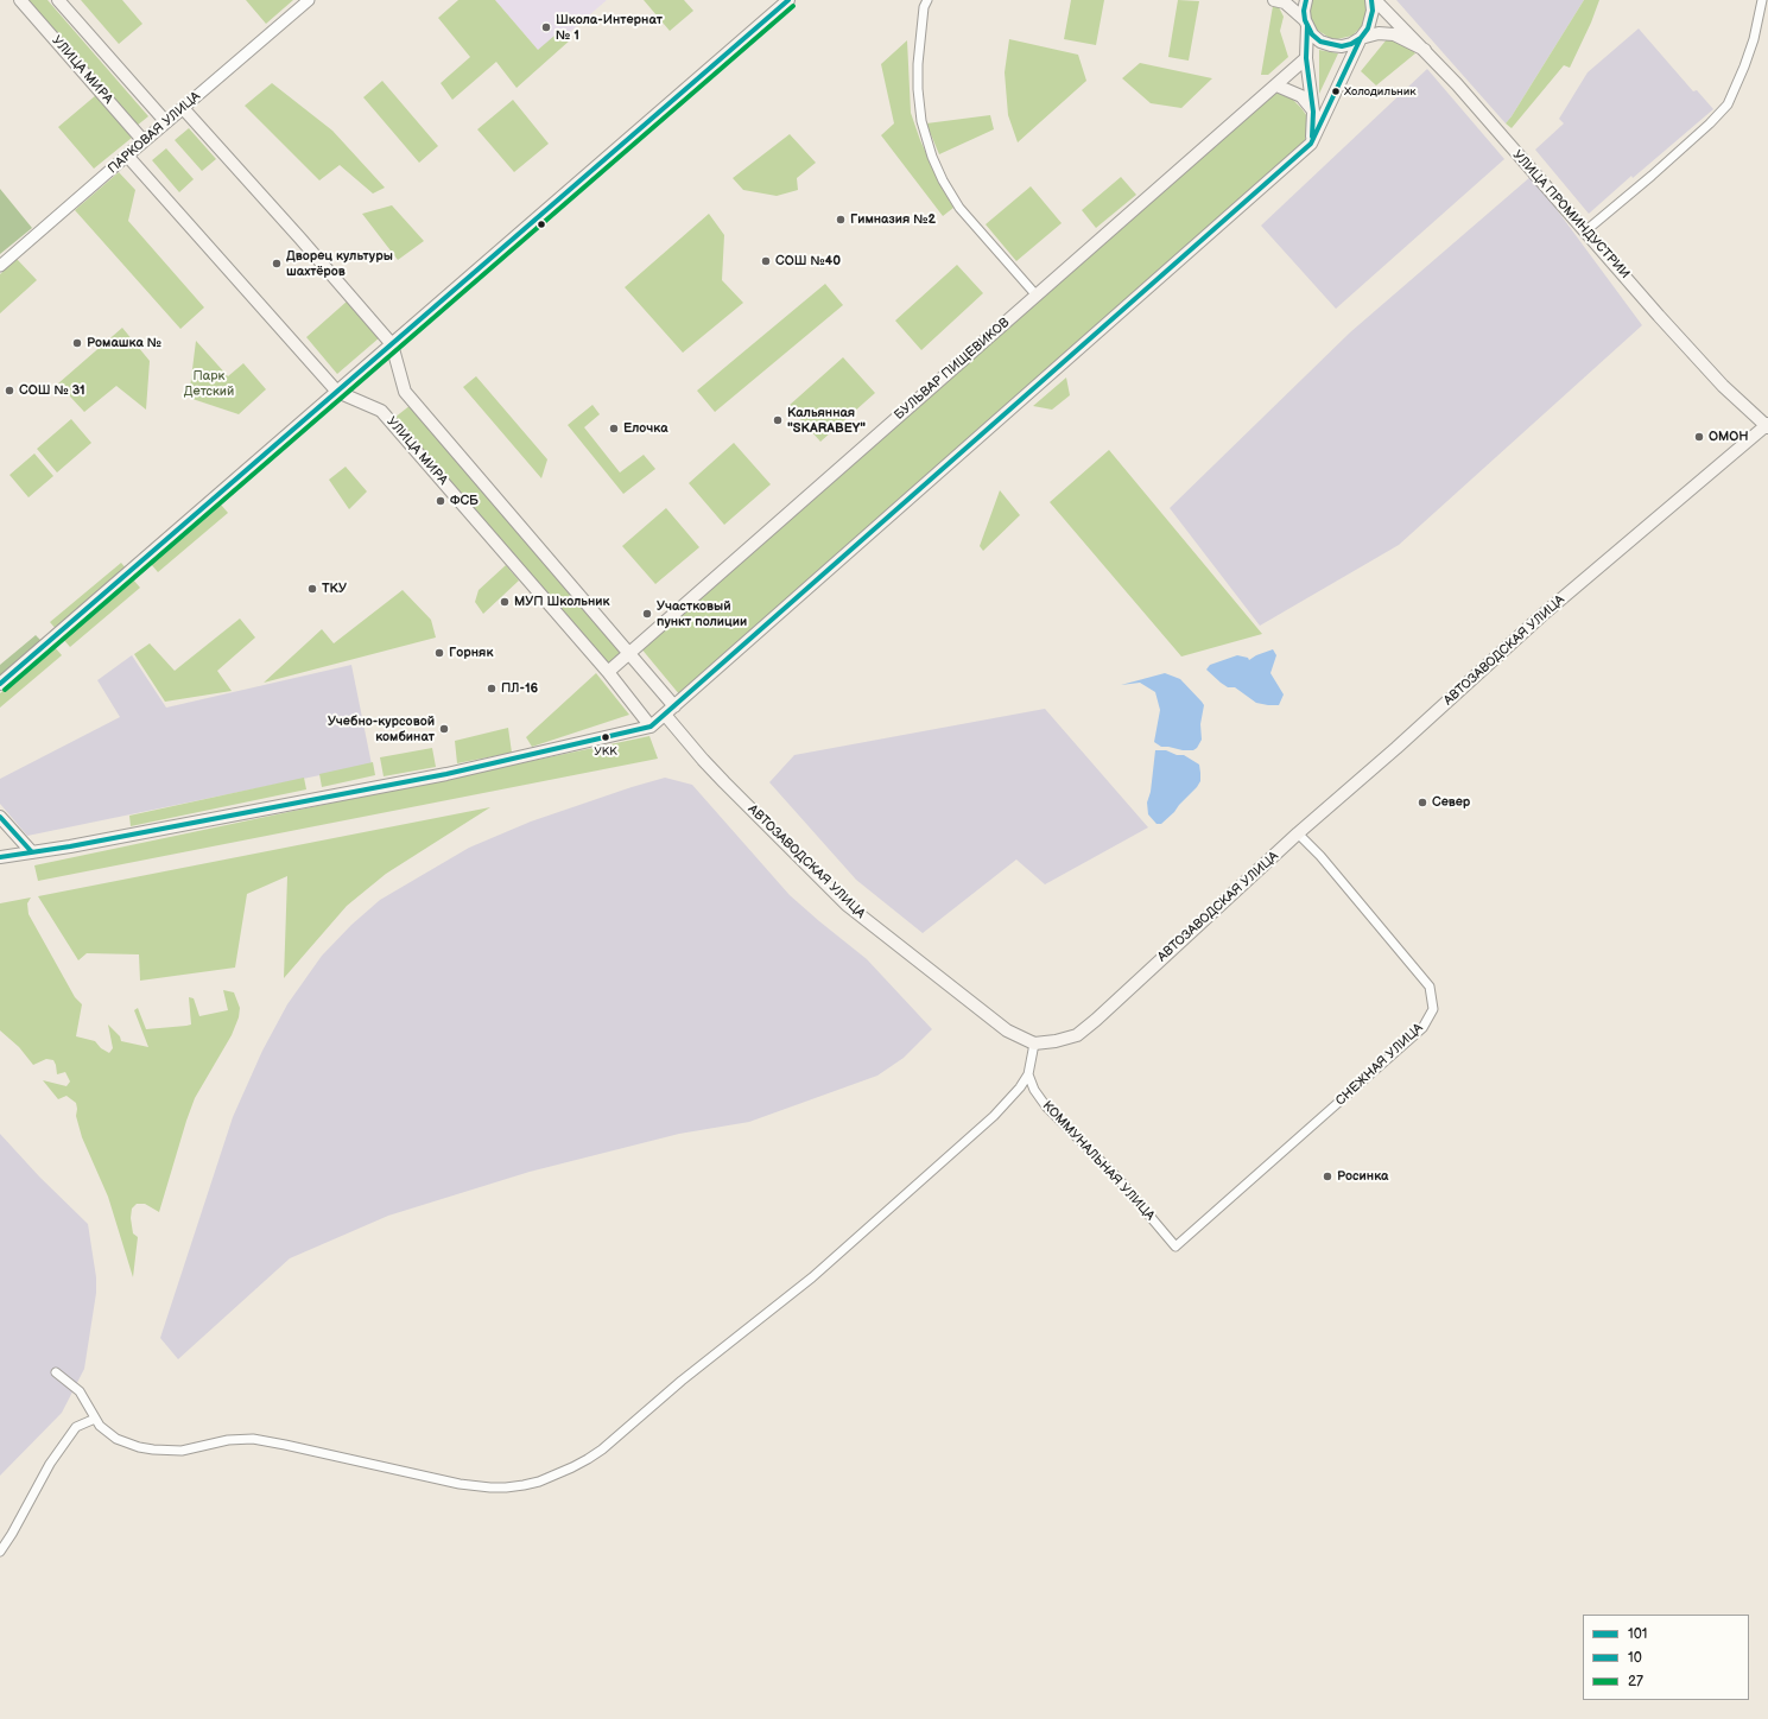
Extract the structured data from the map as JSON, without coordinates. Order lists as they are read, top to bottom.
{
  "streets": {
    "main road": [
      "УЛИЦА МИРА",
      "ПАРКОВАЯ УЛИЦА",
      "УЛИЦА ПРОМИНДУСТРИИ",
      "БУЛЬВАР ПИЩЕВИКОВ",
      "АВТОЗАВОДСКАЯ УЛИЦА"
    ],
    "street": ["СНЕЖНАЯ УЛИЦА", "КОММУНАЛЬНАЯ УЛИЦА"]
  },
  "crossings": [
    ["УЛИЦА МИРА", "ПАРКОВАЯ УЛИЦА"],
    ["УЛИЦА МИРА", "БУЛЬВАР ПИЩЕВИКОВ"],
    ["УЛИЦА ПРОМИНДУСТРИИ", "АВТОЗАВОДСКАЯ УЛИЦА"],
    ["АВТОЗАВОДСКАЯ УЛИЦА", "СНЕЖНАЯ УЛИЦА"],
    ["СНЕЖНАЯ УЛИЦА", "КОММУНАЛЬНАЯ УЛИЦА"]
  ],
  "parks": ["Парк Детский"],
  "places": [
    "Школа-Интернат № 1",
    "Холодильник",
    "Гимназия №2",
    "СОШ №40",
    "Дворец культуры шахтёров",
    "Ромашка №",
    "СОШ № 31",
    "Кальянная \"SKARABEY\"",
    "Елочка",
    "ОМОН",
    "ФСБ",
    "ТКУ",
    "МУП Школьник",
    "Участковый пункт полиции",
    "Горняк",
    "ПЛ-16",
    "Учебно-курсовой комбинат",
    "УКК",
    "Север",
    "Росинка"
  ],
  "lines": ["transit line 101", "transit line 10", "transit line 27"],
  "legend": ["101", "10", "27"]
}
